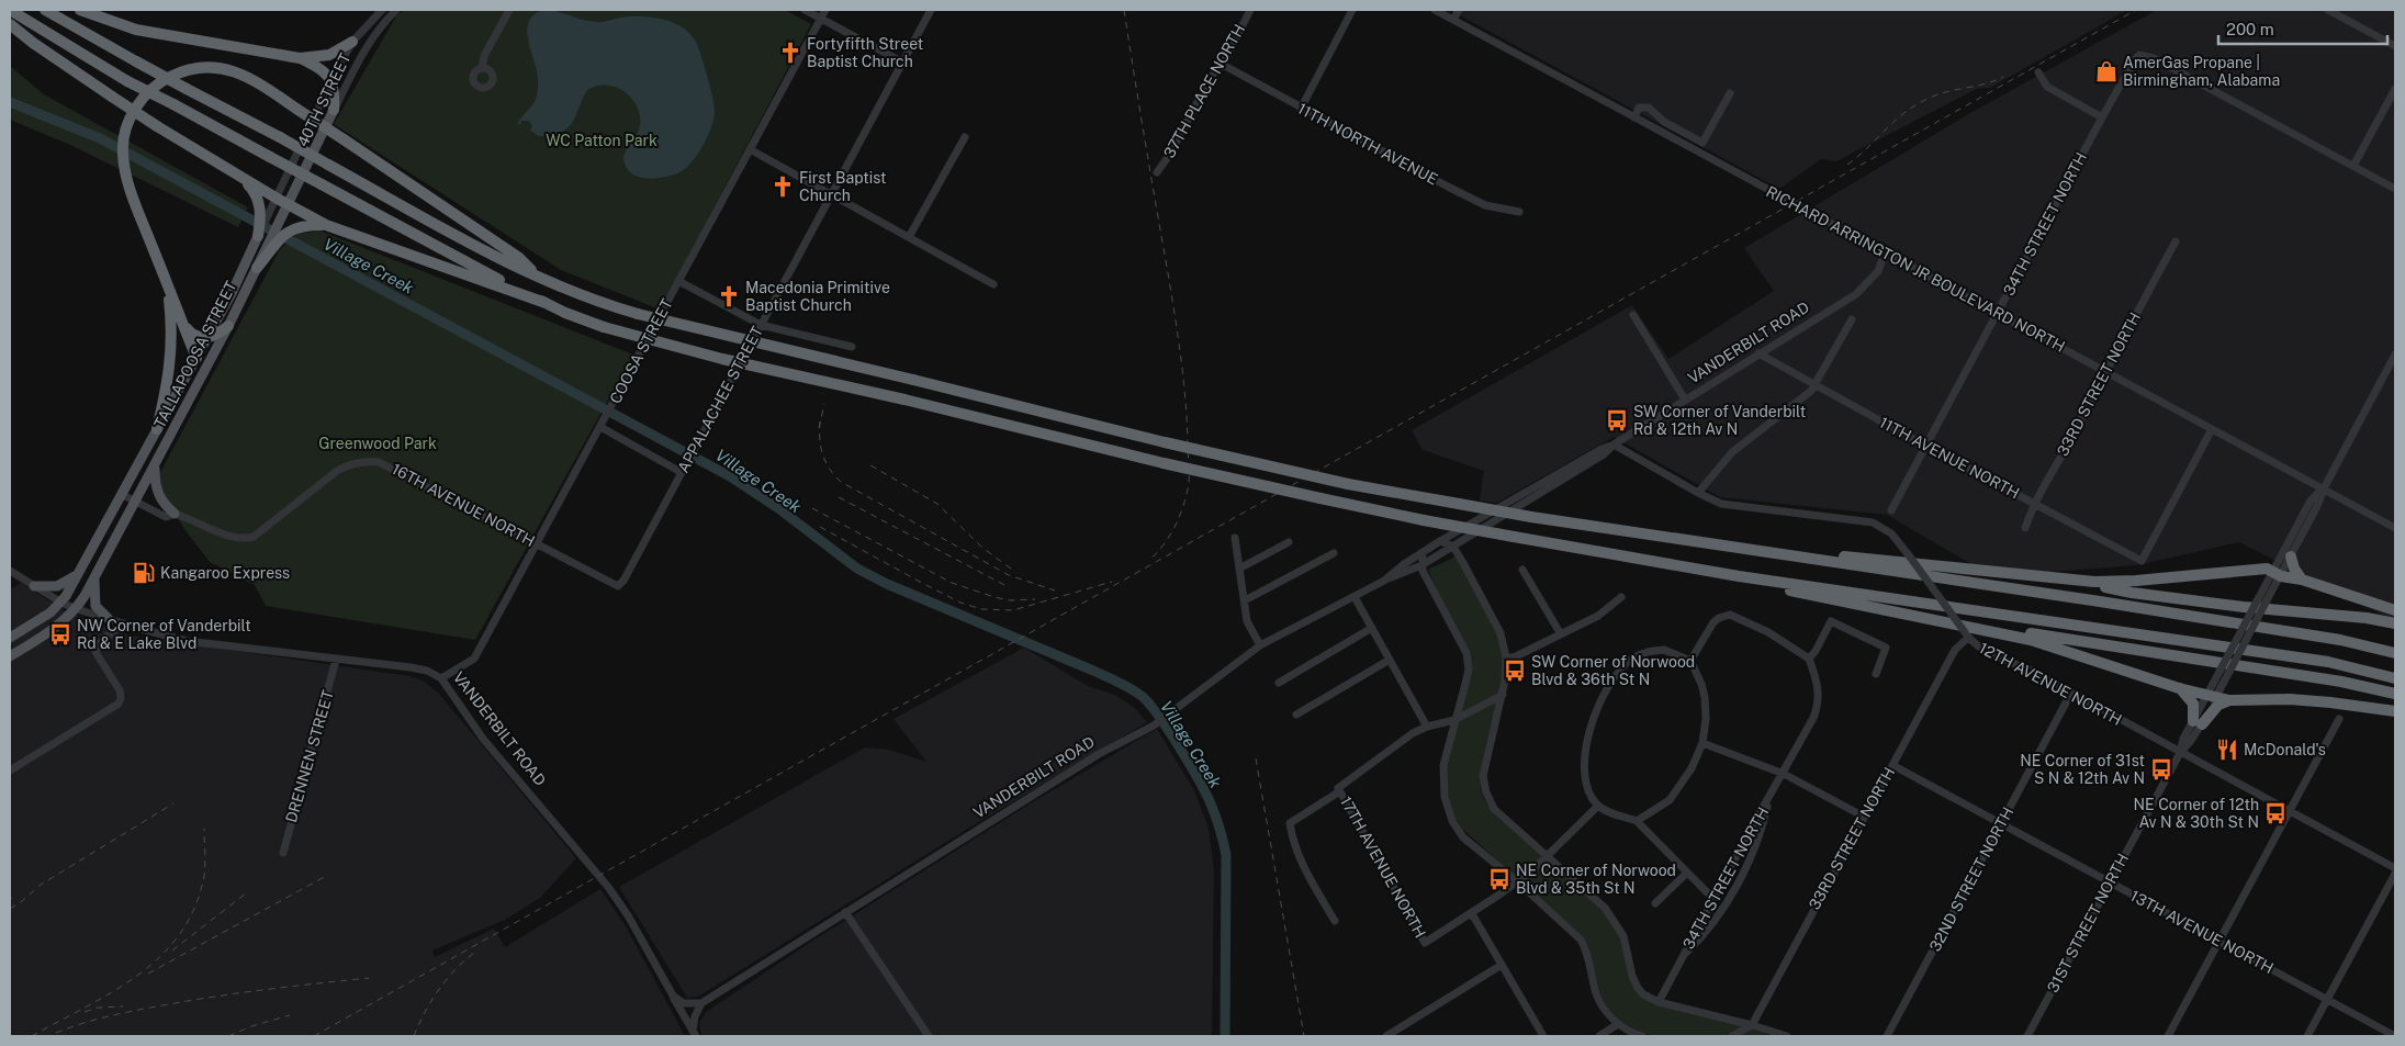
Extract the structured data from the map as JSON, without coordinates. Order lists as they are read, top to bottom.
{
  "streets": {
    "main road": ["TALLAPOOSA STREET"],
    "street": [
      "37TH PLACE NORTH",
      "40TH STREET",
      "11TH NORTH AVENUE",
      "34TH STREET NORTH",
      "RICHARD ARRINGTON JR BOULEVARD NORTH",
      "VANDERBILT ROAD",
      "COOSA STREET",
      "33RD STREET NORTH",
      "APPALACHEE STREET",
      "11TH AVENUE NORTH",
      "16TH AVENUE NORTH",
      "12TH AVENUE NORTH",
      "DRENNEN STREET",
      "17TH AVENUE NORTH",
      "32ND STREET NORTH",
      "31ST STREET NORTH",
      "13TH AVENUE NORTH"
    ]
  },
  "crossings": [
    ["37TH PLACE NORTH", "11TH NORTH AVENUE"],
    ["34TH STREET NORTH", "RICHARD ARRINGTON JR BOULEVARD NORTH"],
    ["34TH STREET NORTH", "11TH AVENUE NORTH"],
    ["RICHARD ARRINGTON JR BOULEVARD NORTH", "VANDERBILT ROAD"],
    ["RICHARD ARRINGTON JR BOULEVARD NORTH", "33RD STREET NORTH"],
    ["RICHARD ARRINGTON JR BOULEVARD NORTH", "11TH AVENUE NORTH"],
    ["RICHARD ARRINGTON JR BOULEVARD NORTH", "31ST STREET NORTH"],
    ["VANDERBILT ROAD", "COOSA STREET"],
    ["VANDERBILT ROAD", "TALLAPOOSA STREET"],
    ["VANDERBILT ROAD", "11TH AVENUE NORTH"],
    ["VANDERBILT ROAD", "12TH AVENUE NORTH"],
    ["VANDERBILT ROAD", "DRENNEN STREET"],
    ["COOSA STREET", "16TH AVENUE NORTH"],
    ["TALLAPOOSA STREET", "16TH AVENUE NORTH"],
    ["33RD STREET NORTH", "11TH AVENUE NORTH"],
    ["33RD STREET NORTH", "12TH AVENUE NORTH"],
    ["33RD STREET NORTH", "13TH AVENUE NORTH"],
    ["APPALACHEE STREET", "16TH AVENUE NORTH"],
    ["12TH AVENUE NORTH", "32ND STREET NORTH"],
    ["12TH AVENUE NORTH", "31ST STREET NORTH"],
    ["32ND STREET NORTH", "13TH AVENUE NORTH"],
    ["31ST STREET NORTH", "13TH AVENUE NORTH"]
  ],
  "water": ["Village Creek"],
  "parks": ["WC Patton Park", "Greenwood Park"],
  "places": {
    "church": ["Fortyfifth Street Baptist Church", "First Baptist Church", "Macedonia Primitive Baptist Church"],
    "shop": ["AmerGas Propane | Birmingham, Alabama"],
    "bus stop": [
      "SW Corner of Vanderbilt Rd & 12th Av N",
      "NW Corner of Vanderbilt Rd & E Lake Blvd",
      "SW Corner of Norwood Blvd & 36th St N",
      "NE Corner of 31st S N & 12th Av N",
      "NE Corner of 12th Av N & 30th St N",
      "NE Corner of Norwood Blvd & 35th St N"
    ],
    "fuel station": ["Kangaroo Express"],
    "restaurant": ["McDonald's"]
  },
  "scale_bar": "200 m"
}
